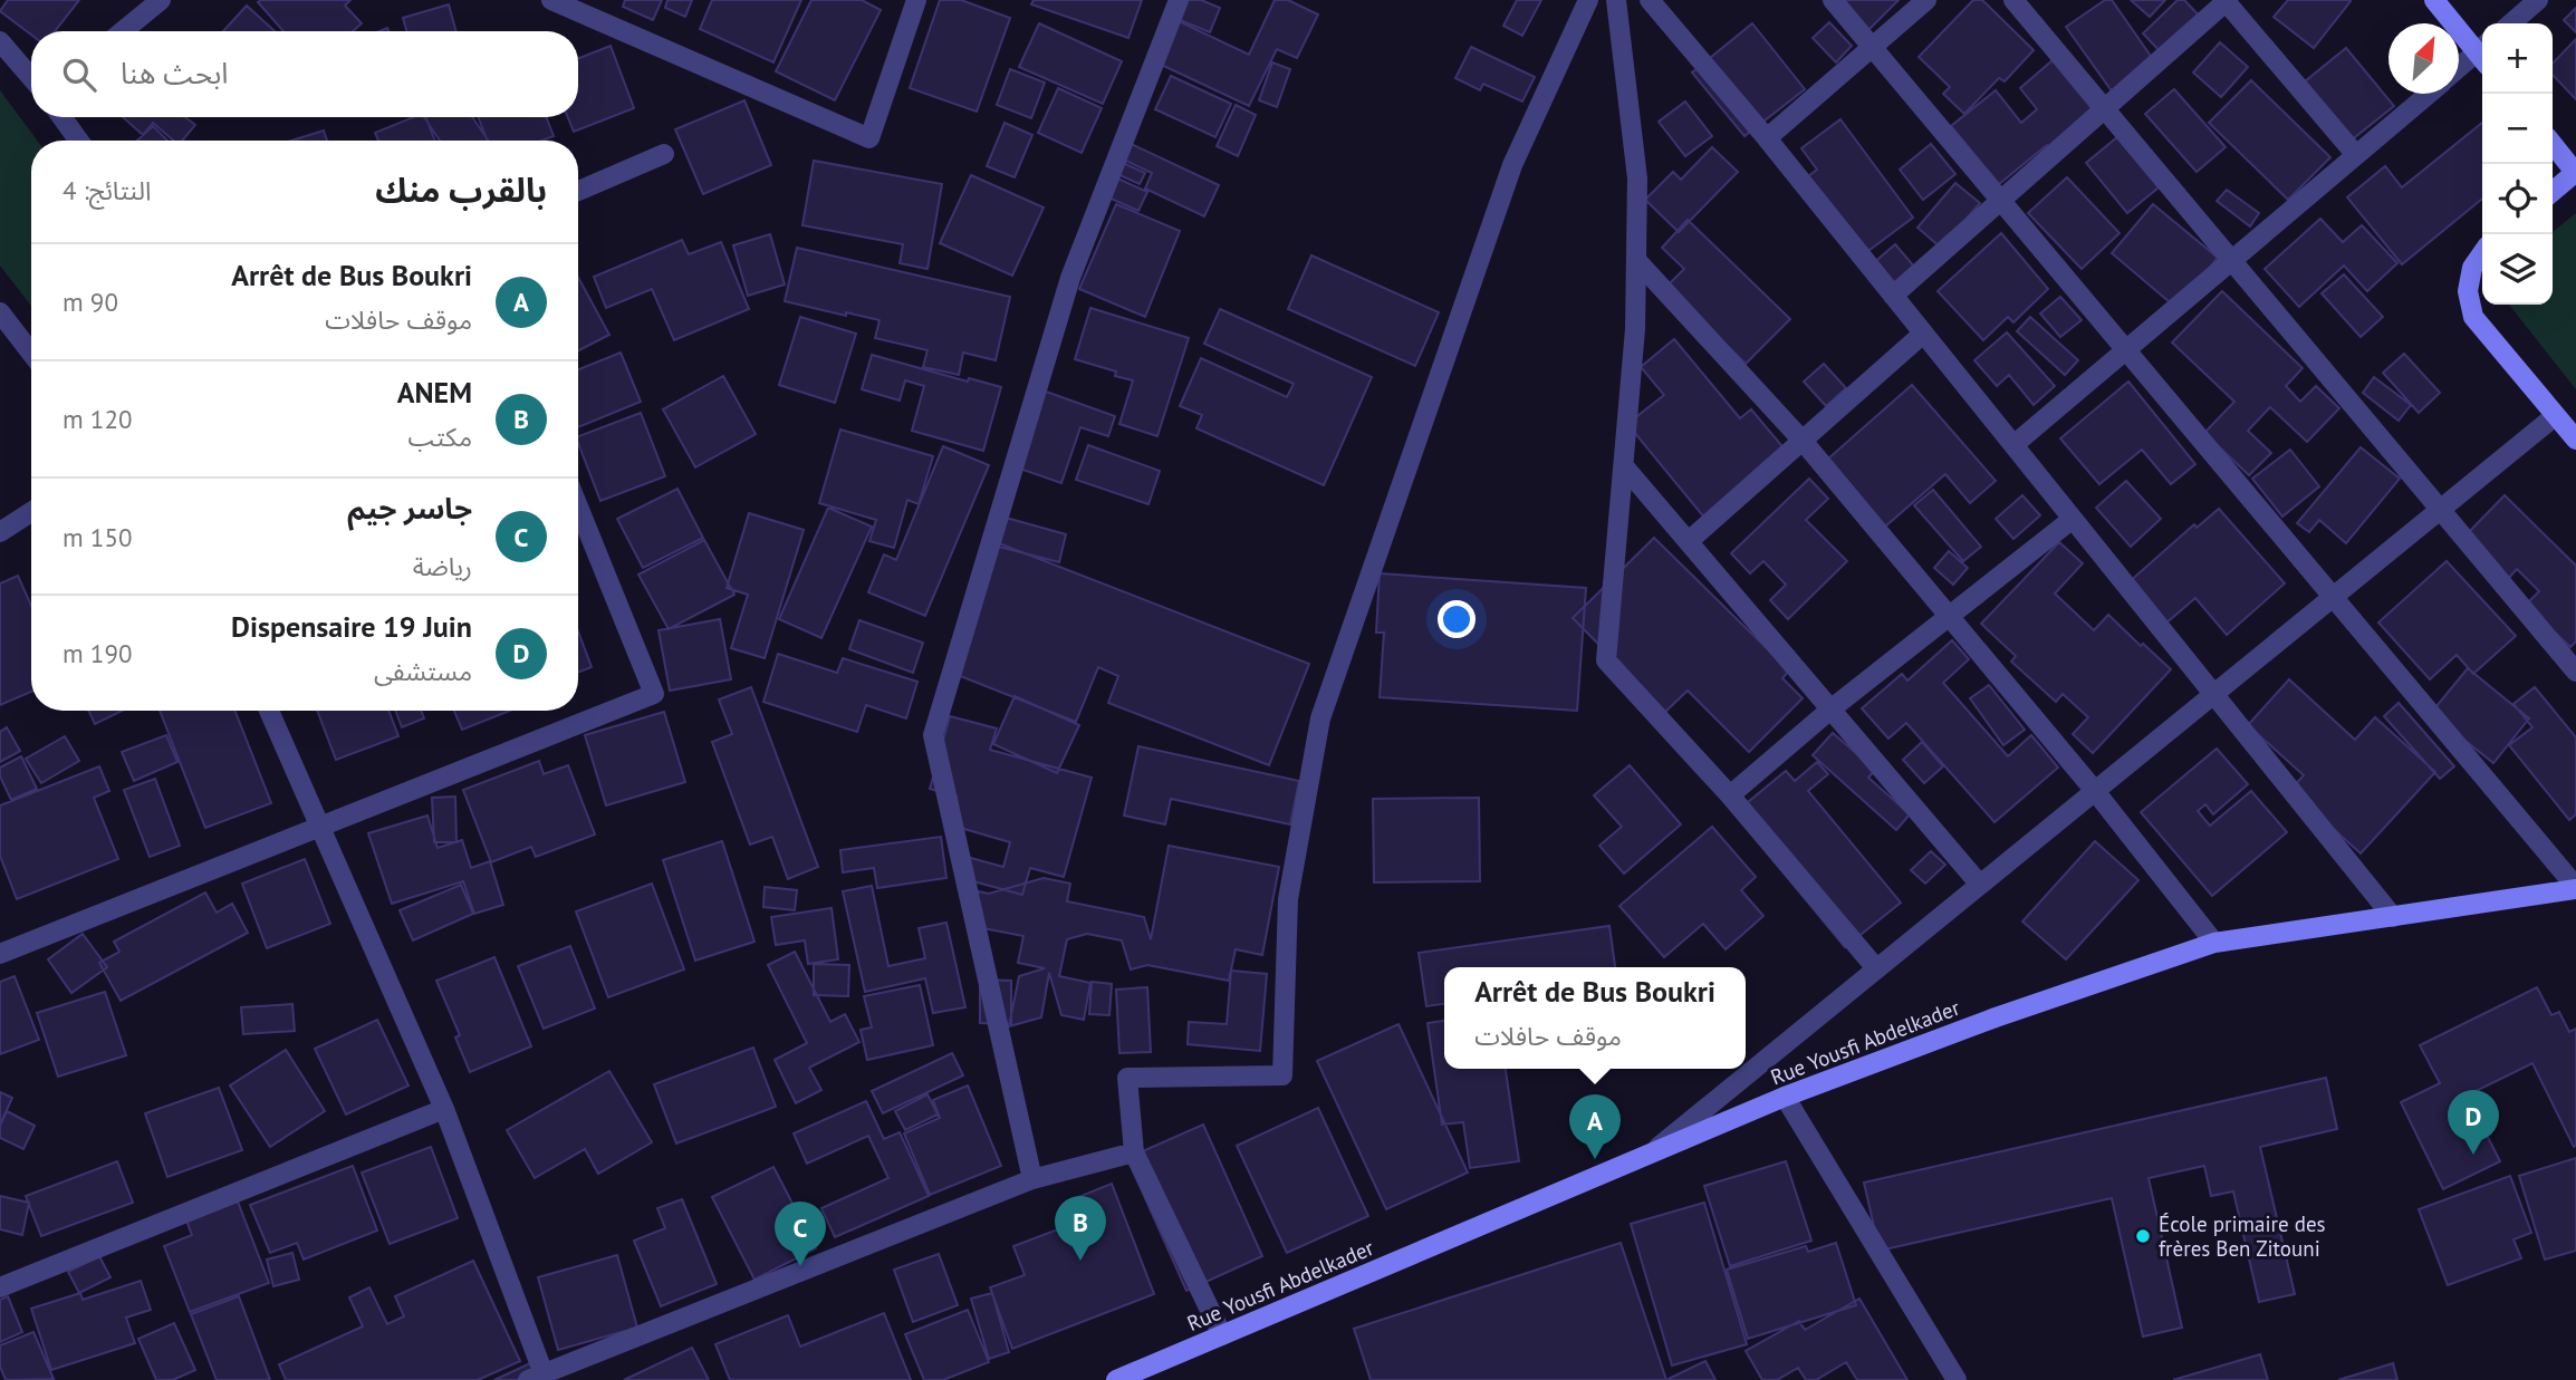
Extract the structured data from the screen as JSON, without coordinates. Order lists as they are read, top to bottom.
{
  "streets": {
    "main road": ["Rue Yousfi Abdelkader"]
  },
  "places": ["École primaire des frères Ben Zitouni"],
  "north": "top right",
  "page": {
    "map_buttons": ["+", "−"],
    "search": "ابحث هنا",
    "heading": ["بالقرب منك", "النتائج: 4"],
    "list": [
      {
        "mark": "A",
        "name": "Arrêt de Bus Boukri",
        "note": "موقف حافلات",
        "value": "90 m"
      },
      {
        "mark": "B",
        "name": "ANEM",
        "note": "مكتب",
        "value": "120 m"
      },
      {
        "mark": "C",
        "name": "جاسر جيم",
        "note": "رياضة",
        "value": "150 m"
      },
      {
        "mark": "D",
        "name": "Dispensaire 19 Juin",
        "note": "مستشفى",
        "value": "190 m"
      }
    ],
    "popup": ["Arrêt de Bus Boukri", "موقف حافلات"],
    "pins": [
      "D",
      "A",
      "B",
      "C"
    ]
  }
}
